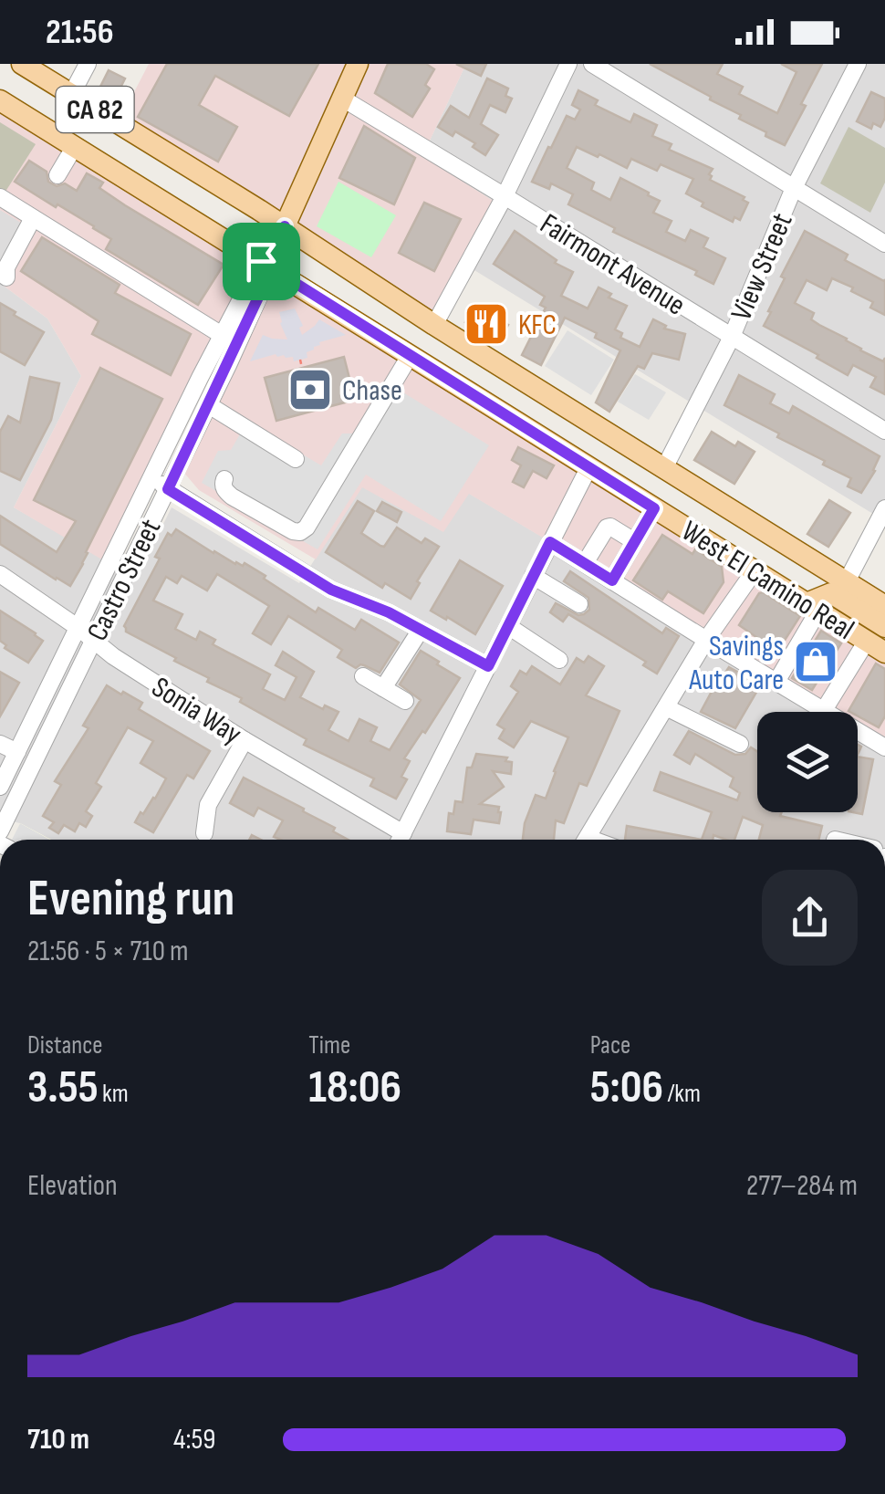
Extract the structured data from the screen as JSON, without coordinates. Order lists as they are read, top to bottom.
{
  "streets": {
    "main road": ["CA 82", "Castro Street", "West El Camino Real"],
    "street": ["Fairmont Avenue", "View Street", "Sonia Way"]
  },
  "crossings": [
    ["Fairmont Avenue", "View Street"],
    ["Fairmont Avenue", "Castro Street"],
    ["View Street", "West El Camino Real"],
    ["Castro Street", "West El Camino Real"],
    ["Castro Street", "Sonia Way"]
  ],
  "places": {
    "restaurant": ["KFC"],
    "bank": ["Chase"],
    "shop": ["Savings Auto Care"]
  },
  "page": {
    "status": "21:56",
    "heading": ["Evening run", "21:56 · 5 × 710 m"],
    "stats": [
      ["Distance", "3.55 km"],
      ["Time", "18:06"],
      ["Pace", "5:06 /km"]
    ],
    "chart": ["Elevation", "277–284 m"],
    "list": [
      {
        "name": "710 m",
        "note": "4:59"
      }
    ]
  }
}
